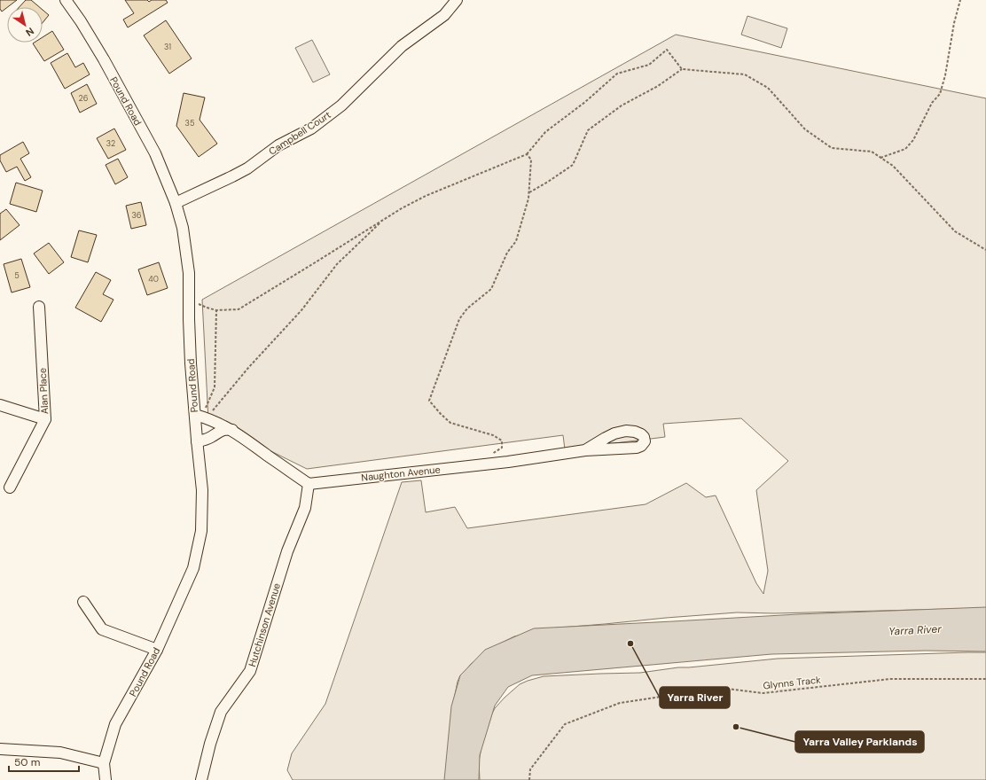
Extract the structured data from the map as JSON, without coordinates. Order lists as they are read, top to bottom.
{
  "streets": {
    "street": [
      "Pound Road",
      "Campbell Court",
      "Alan Place",
      "Naughton Avenue",
      "Hutchinson Avenue"
    ],
    "path": ["Glynns Track"]
  },
  "crossings": [
    ["Pound Road", "Campbell Court"],
    ["Naughton Avenue", "Hutchinson Avenue"]
  ],
  "water": ["Yarra River"],
  "places": ["Yarra River", "Yarra Valley Parklands"],
  "house_numbers": [
    "31",
    "26",
    "35",
    "32",
    "36",
    "5",
    "40"
  ],
  "scale_bar": "50 m",
  "north": "bottom right"
}
